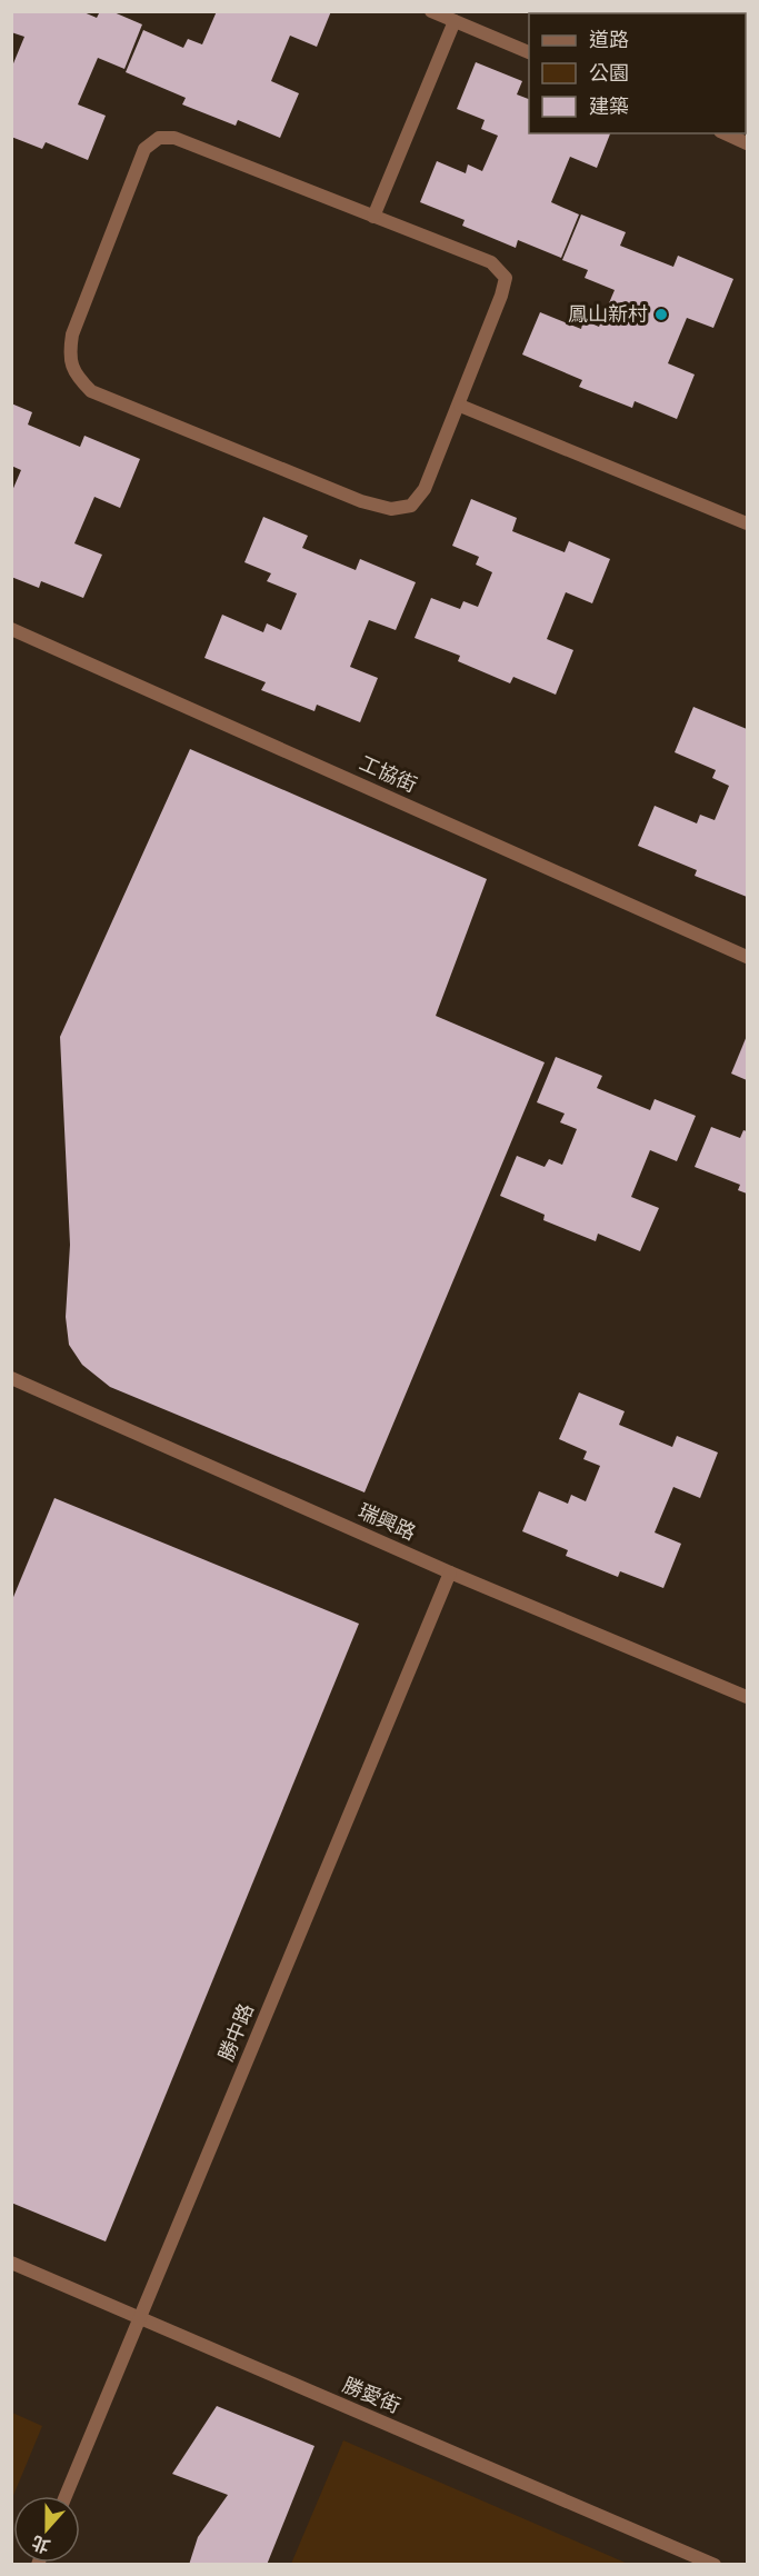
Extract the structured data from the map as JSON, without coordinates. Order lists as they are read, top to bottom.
{
  "streets": {
    "street": [
      "工協街",
      "瑞興路",
      "勝中路",
      "勝愛街"
    ]
  },
  "crossings": [
    ["瑞興路", "勝中路"],
    ["勝中路", "勝愛街"]
  ],
  "places": ["鳳山新村"],
  "legend": ["道路", "公園", "建築"],
  "north": "bottom"
}
